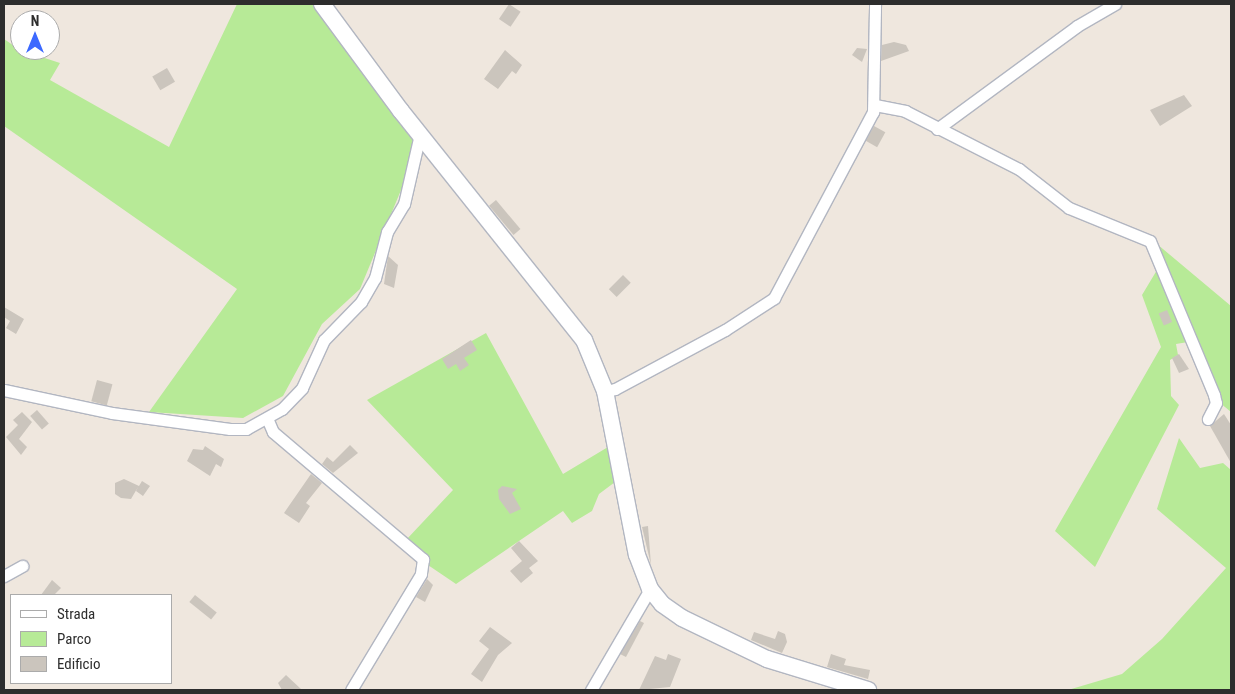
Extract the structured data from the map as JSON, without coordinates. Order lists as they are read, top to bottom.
{
  "legend": ["Strada", "Parco", "Edificio"],
  "north": "top"
}
